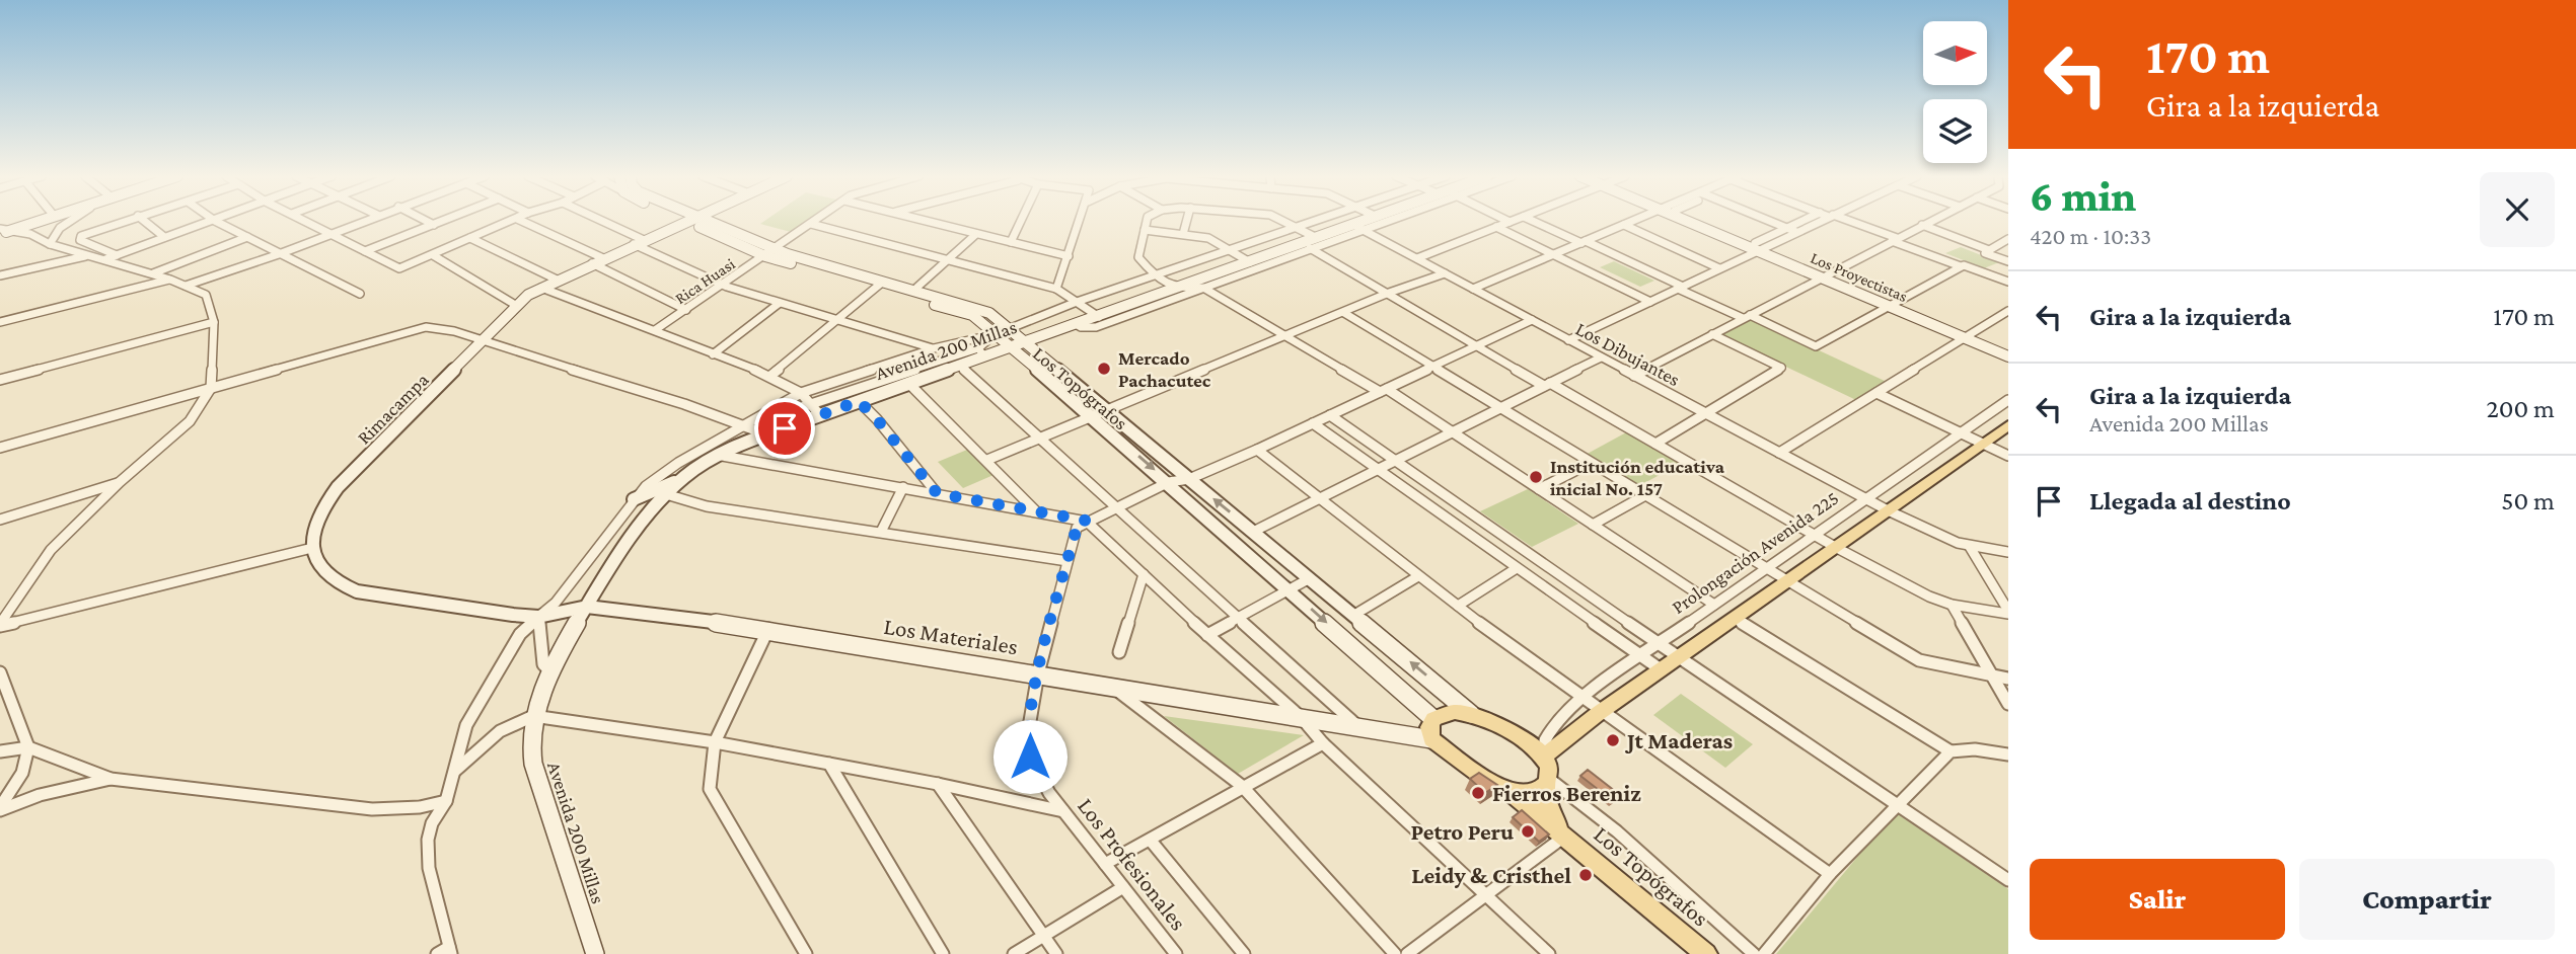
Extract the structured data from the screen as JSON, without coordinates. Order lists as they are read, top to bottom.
{
  "streets": {
    "main road": [
      "Los Proyectistas",
      "Avenida 200 Millas",
      "Los Topógrafos",
      "Rimacampa",
      "Los Materiales"
    ],
    "street": [
      "Rica Huasi",
      "Los Dibujantes",
      "Prolongación Avenida 225",
      "Los Profesionales"
    ]
  },
  "crossings": [
    ["Rica Huasi", "Los Topógrafos"],
    ["Avenida 200 Millas", "Los Dibujantes"],
    ["Avenida 200 Millas", "Los Topógrafos"],
    ["Avenida 200 Millas", "Los Materiales"],
    ["Los Dibujantes", "Prolongación Avenida 225"],
    ["Los Topógrafos", "Prolongación Avenida 225"],
    ["Los Topógrafos", "Los Materiales"],
    ["Los Materiales", "Los Profesionales"]
  ],
  "places": [
    "Mercado Pachacutec",
    "Institución educativa inicial No. 157",
    "Jt Maderas",
    "Fierros Bereniz",
    "Petro Peru",
    "Leidy & Cristhel"
  ],
  "north": "right",
  "page": {
    "turn": ["170 m", "Gira a la izquierda"],
    "heading": ["6 min", "420 m · 10:33"],
    "list": [
      {
        "name": "Gira a la izquierda",
        "value": "170 m"
      },
      {
        "name": "Gira a la izquierda",
        "note": "Avenida 200 Millas",
        "value": "200 m"
      },
      {
        "name": "Llegada al destino",
        "value": "50 m"
      }
    ],
    "buttons": ["Salir", "Compartir"]
  }
}
